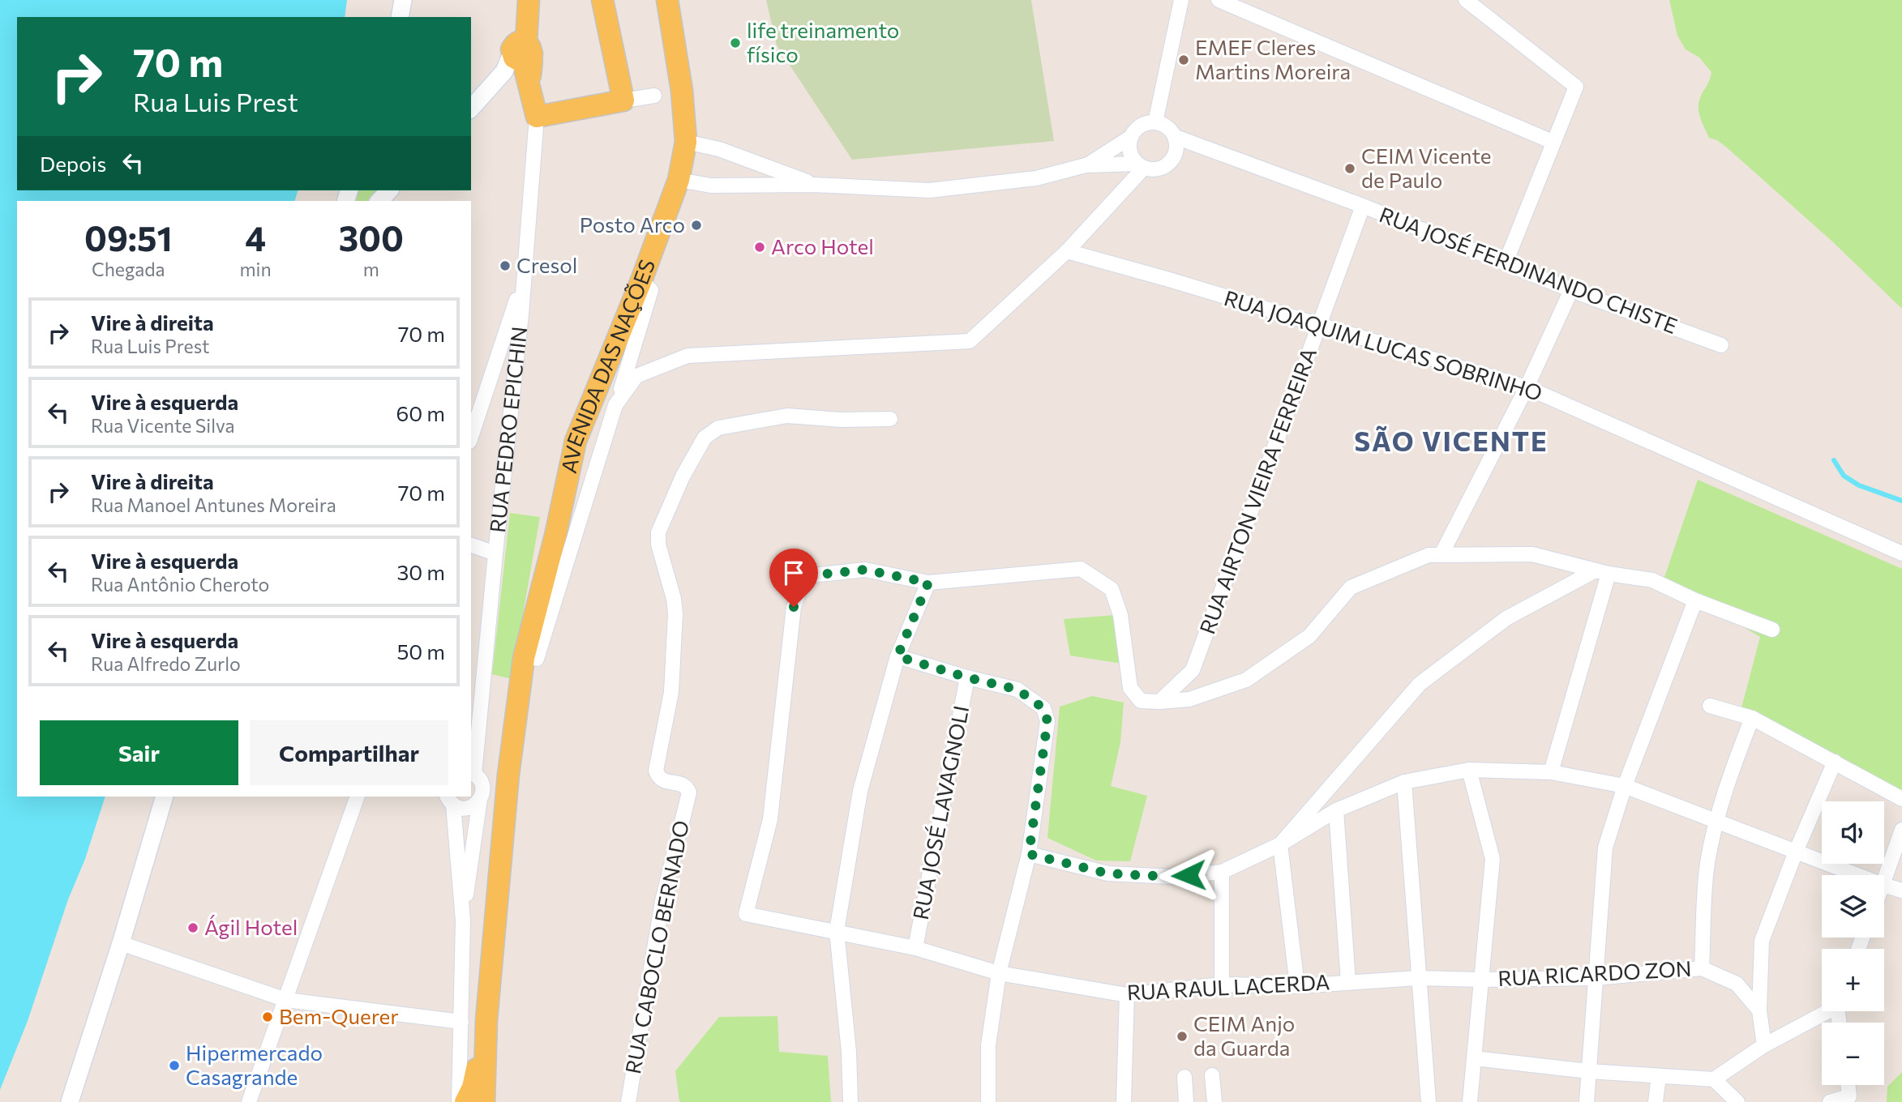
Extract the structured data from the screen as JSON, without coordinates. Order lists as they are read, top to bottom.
{
  "streets": {
    "main road": ["AVENIDA DAS NAÇÕES", "RUA PEDRO EPICHIN"],
    "street": [
      "RUA JOSÉ FERDINANDO CHISTE",
      "RUA JOAQUIM LUCAS SOBRINHO",
      "RUA AIRTON VIEIRA FERREIRA",
      "RUA JOSÉ LAVAGNOLI",
      "RUA CABOCLO BERNADO",
      "RUA RICARDO ZON",
      "RUA RAUL LACERDA"
    ]
  },
  "crossings": [
    ["RUA JOSÉ FERDINANDO CHISTE", "RUA AIRTON VIEIRA FERREIRA"],
    ["RUA JOAQUIM LUCAS SOBRINHO", "RUA AIRTON VIEIRA FERREIRA"],
    ["RUA JOSÉ LAVAGNOLI", "RUA RAUL LACERDA"],
    ["RUA RICARDO ZON", "RUA RAUL LACERDA"]
  ],
  "districts": ["SÃO VICENTE"],
  "places": [
    "life treinamento físico",
    "EMEF Cleres Martins Moreira",
    "CEIM Vicente de Paulo",
    "Posto Arco",
    "Arco Hotel",
    "Cresol",
    "Ágil Hotel",
    "Bem-Querer",
    "CEIM Anjo da Guarda",
    "Hipermercado Casagrande"
  ],
  "page": {
    "turn": ["70 m", "Rua Luis Prest"],
    "then": "Depois",
    "eta": [
      "09:51",
      "Chegada",
      "4",
      "min",
      "300",
      "m"
    ],
    "list": [
      {
        "name": "Vire à direita",
        "note": "Rua Luis Prest",
        "value": "70 m"
      },
      {
        "name": "Vire à esquerda",
        "note": "Rua Vicente Silva",
        "value": "60 m"
      },
      {
        "name": "Vire à direita",
        "note": "Rua Manoel Antunes Moreira",
        "value": "70 m"
      },
      {
        "name": "Vire à esquerda",
        "note": "Rua Antônio Cheroto",
        "value": "30 m"
      },
      {
        "name": "Vire à esquerda",
        "note": "Rua Alfredo Zurlo",
        "value": "50 m"
      }
    ],
    "buttons": ["Sair", "Compartilhar"],
    "map_buttons": ["+", "−"]
  }
}
